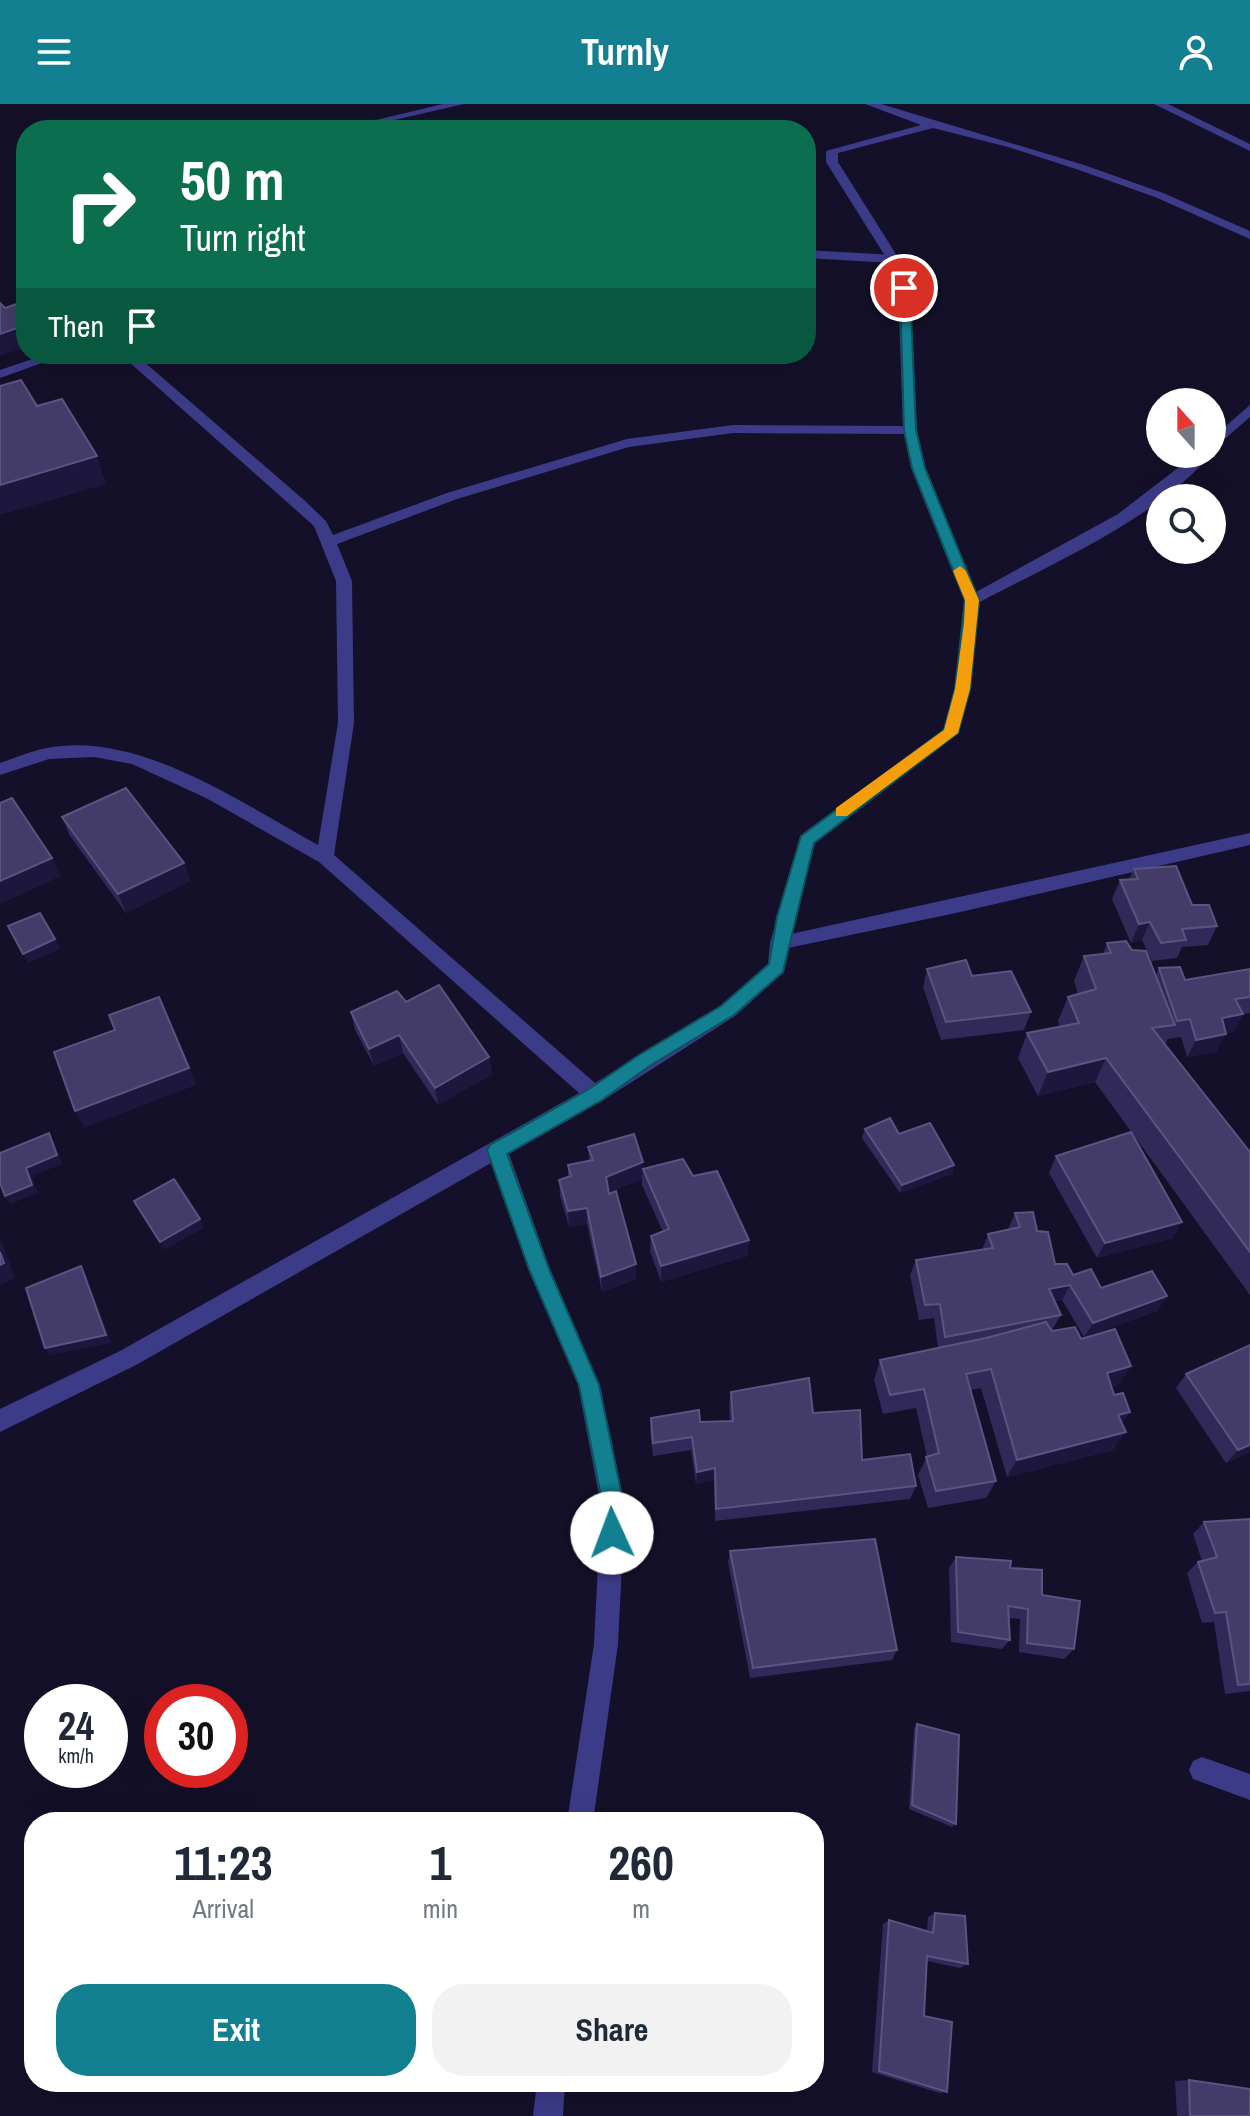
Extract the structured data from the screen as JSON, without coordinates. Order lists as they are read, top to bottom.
{
  "north": "top",
  "page": {
    "header": "Turnly",
    "turn": ["50 m", "Turn right"],
    "then": "Then",
    "speed": "24 km/h",
    "limit": "30",
    "eta": [
      "11:23",
      "Arrival",
      "1",
      "min",
      "260",
      "m"
    ],
    "buttons": ["Exit", "Share"]
  }
}
